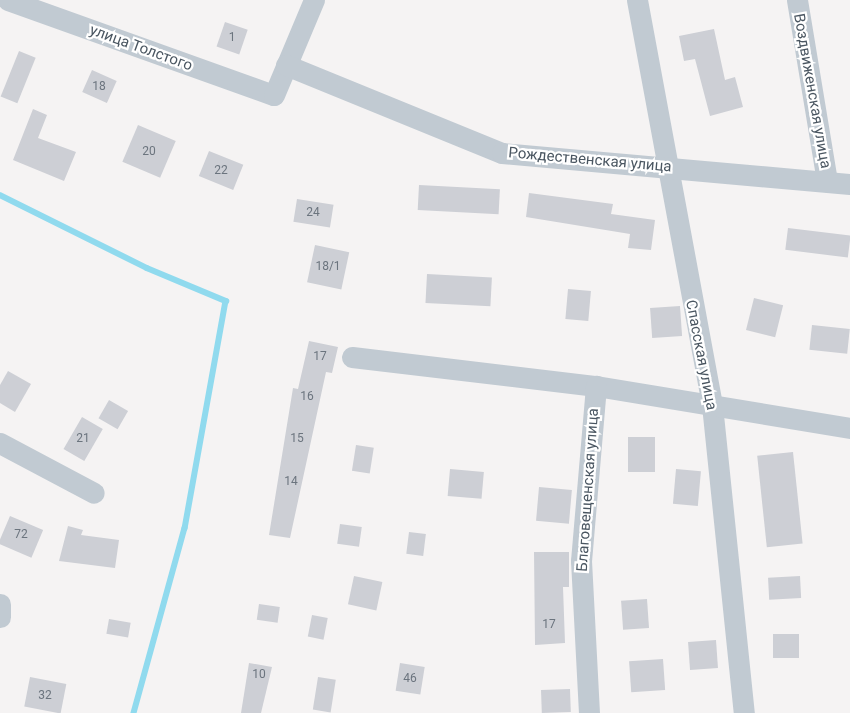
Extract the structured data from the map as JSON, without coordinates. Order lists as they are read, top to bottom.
{
  "streets": {
    "street": [
      "улица Толстого",
      "Воздвиженская улица",
      "Рождественская улица",
      "Спасская улица",
      "Благовещенская улица"
    ]
  },
  "crossings": [
    ["улица Толстого", "Рождественская улица"],
    ["Воздвиженская улица", "Рождественская улица"],
    ["Рождественская улица", "Спасская улица"]
  ],
  "house_numbers": [
    "1",
    "18",
    "20",
    "22",
    "24",
    "18/1",
    "17",
    "16",
    "21",
    "15",
    "14",
    "72",
    "17",
    "10",
    "46",
    "32"
  ]
}
